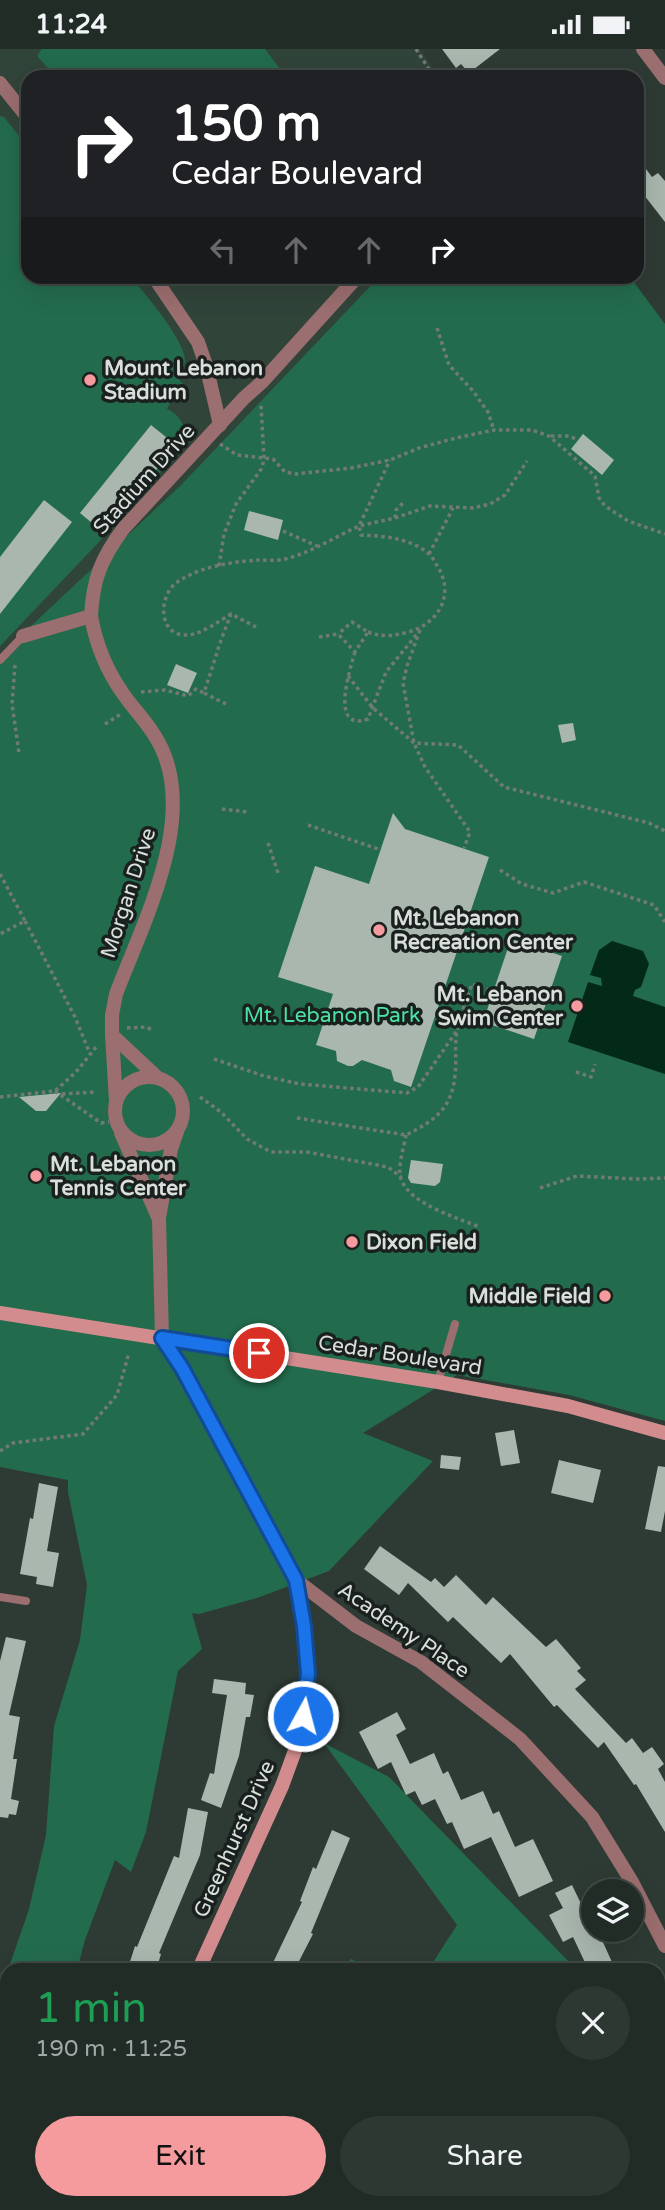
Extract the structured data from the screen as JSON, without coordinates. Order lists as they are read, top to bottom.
{
  "streets": {
    "street": [
      "Stadium Drive",
      "Morgan Drive",
      "Cedar Boulevard",
      "Academy Place",
      "Greenhurst Drive"
    ]
  },
  "crossings": [
    ["Stadium Drive", "Morgan Drive"],
    ["Cedar Boulevard", "Greenhurst Drive"],
    ["Academy Place", "Greenhurst Drive"]
  ],
  "parks": ["Mt. Lebanon Park"],
  "places": [
    "Mount Lebanon Stadium",
    "Mt. Lebanon Recreation Center",
    "Mt. Lebanon Swim Center",
    "Mt. Lebanon Tennis Center",
    "Dixon Field",
    "Middle Field"
  ],
  "page": {
    "status": "11:24",
    "turn": ["150 m", "Cedar Boulevard"],
    "heading": ["1 min", "190 m · 11:25"],
    "buttons": ["Exit", "Share"]
  }
}
